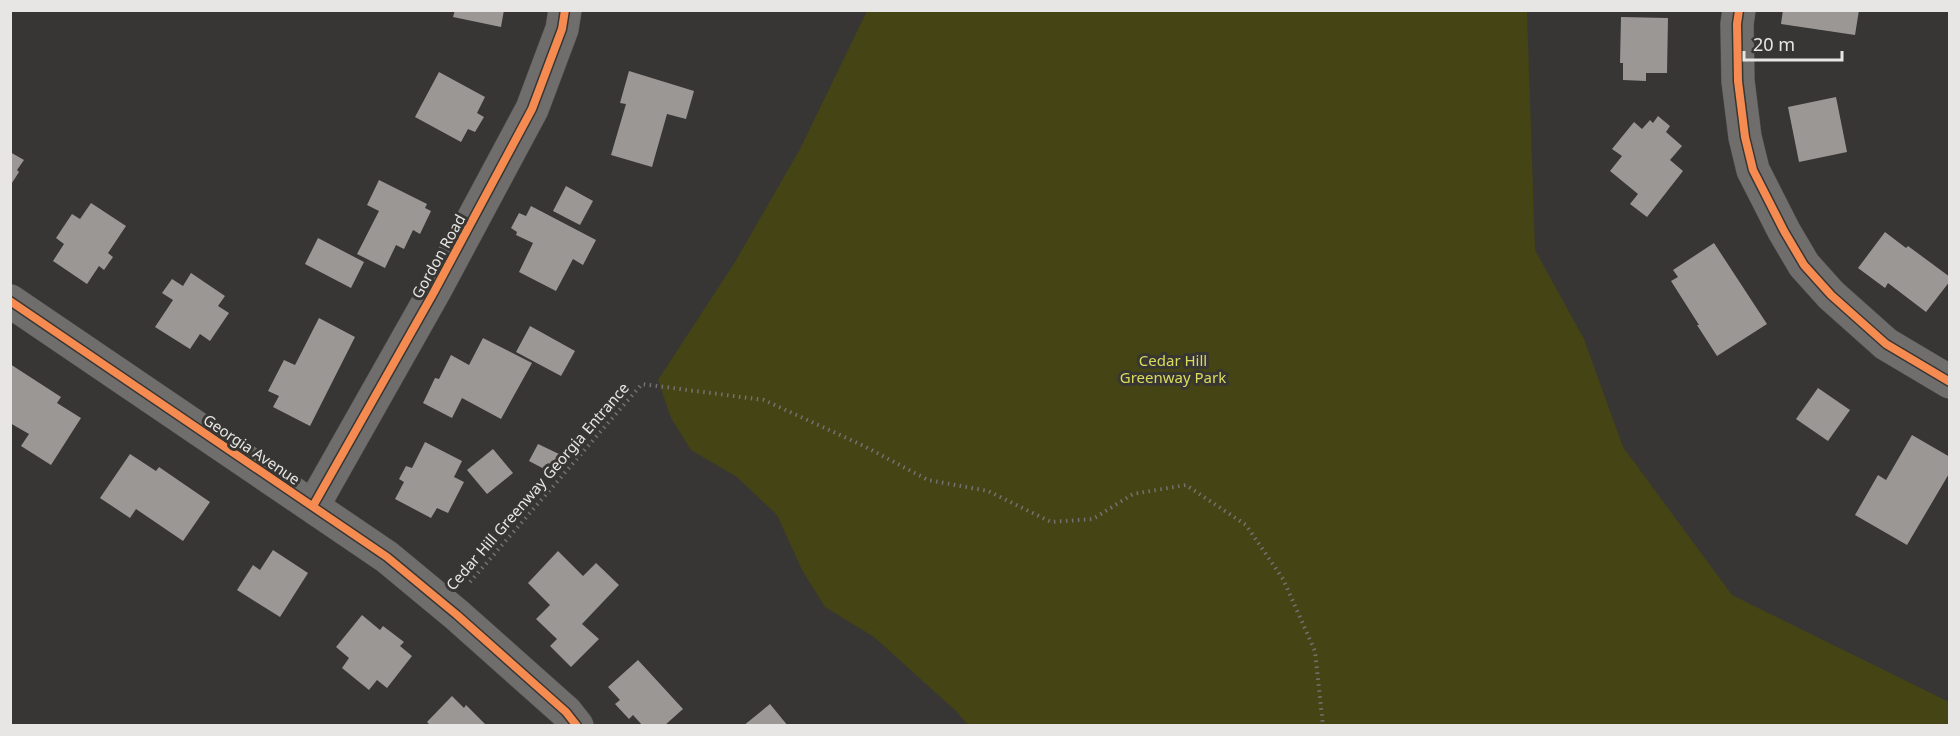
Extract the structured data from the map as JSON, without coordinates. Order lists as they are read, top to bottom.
{
  "streets": {
    "street": ["Gordon Road", "Georgia Avenue"],
    "path": ["Cedar Hill Greenway Georgia Entrance"]
  },
  "crossings": [
    ["Gordon Road", "Georgia Avenue"],
    ["Georgia Avenue", "Cedar Hill Greenway Georgia Entrance"]
  ],
  "parks": ["Cedar Hill Greenway Park"],
  "scale_bar": "20 m"
}
